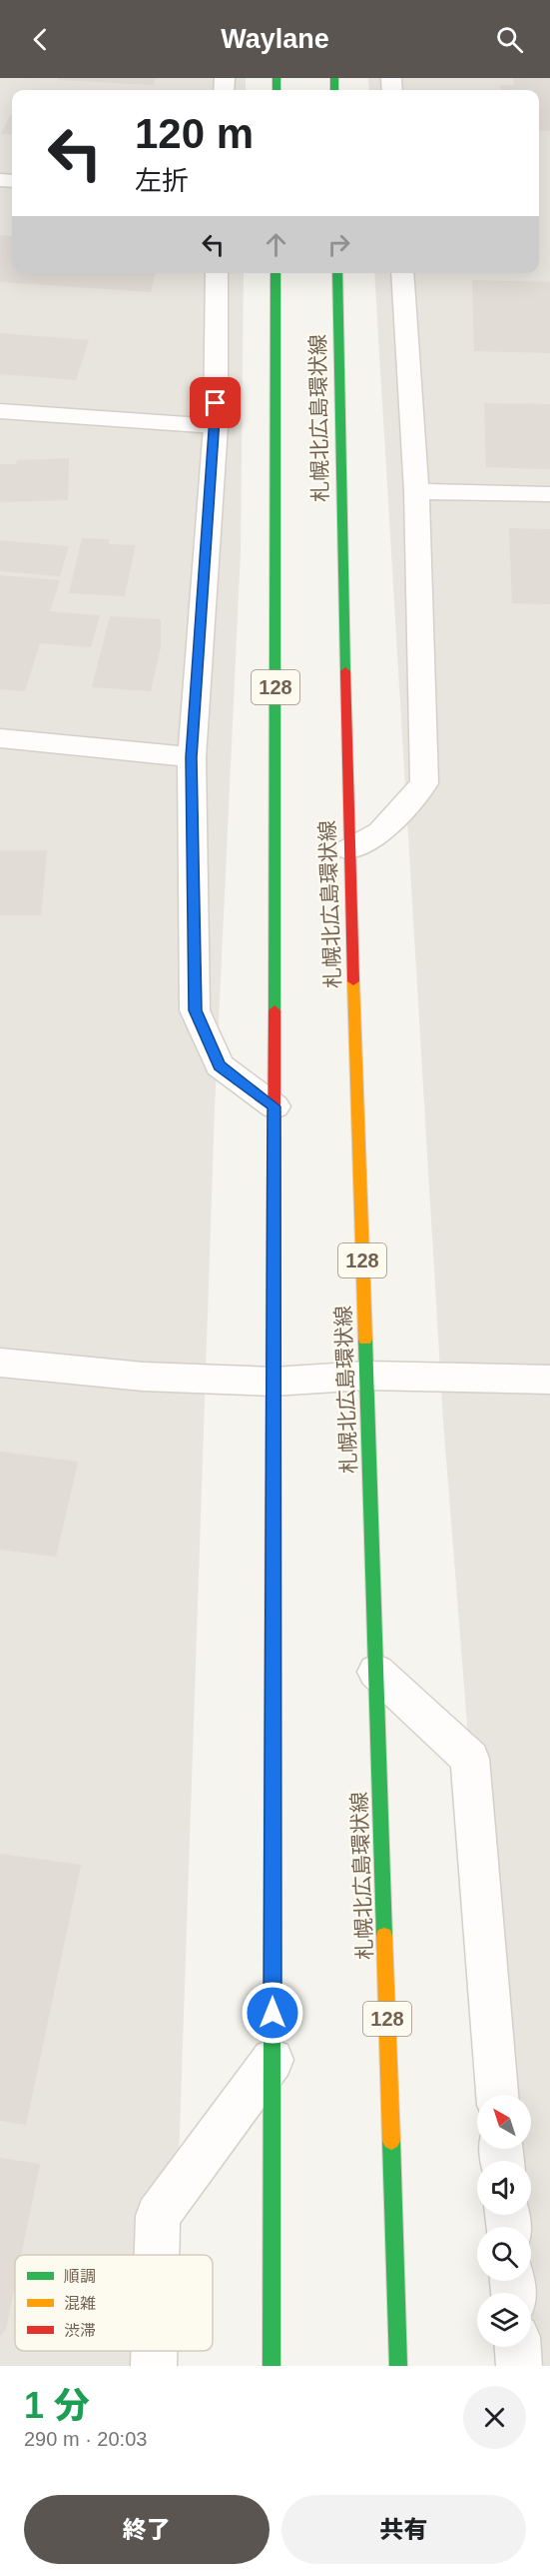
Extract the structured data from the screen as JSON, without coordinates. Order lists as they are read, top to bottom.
{
  "streets": {
    "main road": ["札幌北広島環状線", "128"]
  },
  "legend": ["順調", "混雑", "渋滞"],
  "north": "top left",
  "page": {
    "header": "Waylane",
    "turn": ["120 m", "左折"],
    "heading": ["1 分", "290 m · 20:03"],
    "buttons": ["終了", "共有"]
  }
}
